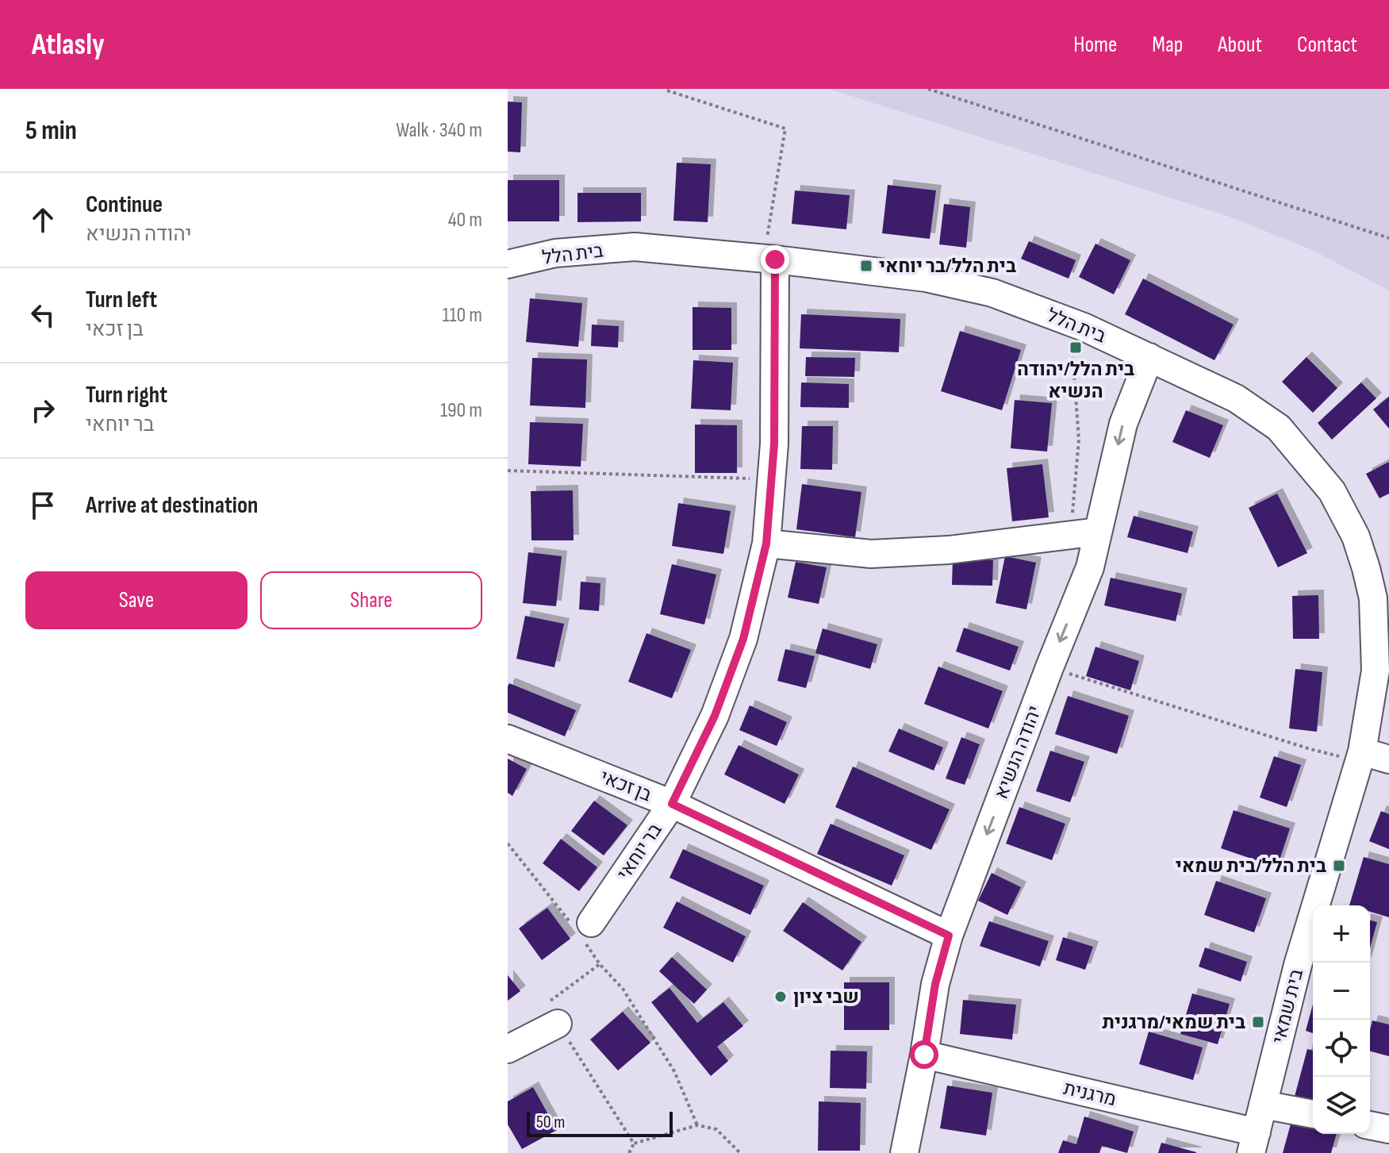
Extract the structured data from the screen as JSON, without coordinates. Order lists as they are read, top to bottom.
{
  "streets": {
    "street": [
      "בית הלל",
      "יהודה הנשיא",
      "בן זכאי",
      "בר יוחאי",
      "בית שמאי",
      "מרגנית"
    ]
  },
  "crossings": [
    ["בית הלל", "יהודה הנשיא"],
    ["בית הלל", "בר יוחאי"],
    ["בית הלל", "בית שמאי"],
    ["יהודה הנשיא", "בן זכאי"],
    ["יהודה הנשיא", "מרגנית"],
    ["בן זכאי", "בר יוחאי"],
    ["בית שמאי", "מרגנית"]
  ],
  "one_way": ["יהודה הנשיא"],
  "places": {
    "transit": [
      "בית הלל/בר יוחאי",
      "בית הלל/יהודה הנשיא",
      "בית הלל/בית שמאי",
      "בית שמאי/מרגנית"
    ],
    "other": ["שבי ציון"]
  },
  "scale_bar": "50 m",
  "page": {
    "header": "Atlasly",
    "nav": [
      "Home",
      "Map",
      "About",
      "Contact"
    ],
    "heading": ["5 min", "Walk · 340 m"],
    "list": [
      ["Continue", "יהודה הנשיא", "40 m"],
      ["Turn left", "בן זכאי", "110 m"],
      ["Turn right", "בר יוחאי", "190 m"],
      "Arrive at destination"
    ],
    "buttons": ["Save", "Share"],
    "map_buttons": ["+", "−"],
    "scale": "50 m"
  }
}
